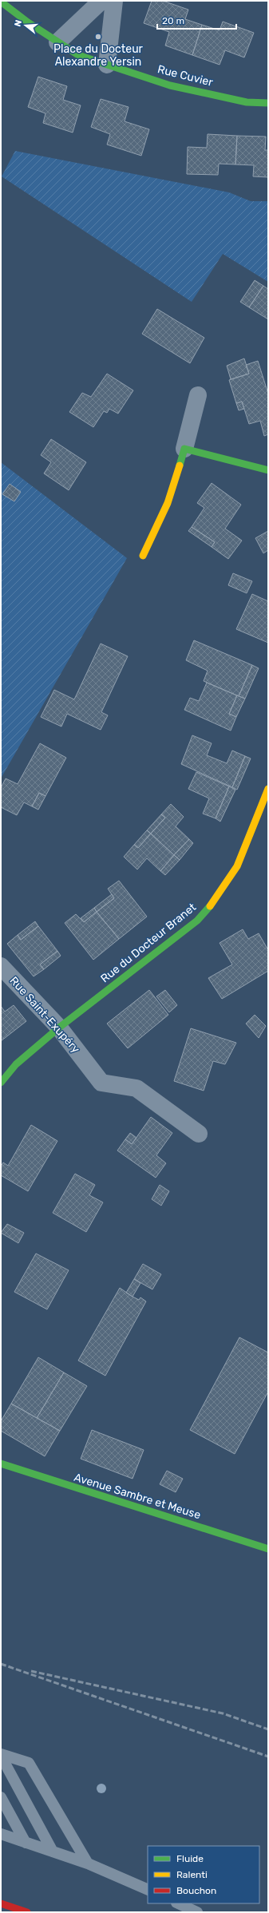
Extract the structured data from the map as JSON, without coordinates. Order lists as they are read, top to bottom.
{
  "streets": {
    "street": [
      "Rue Cuvier",
      "Rue du Docteur Branet",
      "Rue Saint-Exupéry",
      "Avenue Sambre et Meuse"
    ]
  },
  "crossings": [
    ["Rue du Docteur Branet", "Rue Saint-Exupéry"]
  ],
  "places": ["Place du Docteur Alexandre Yersin"],
  "legend": ["Fluide", "Ralenti", "Bouchon"],
  "scale_bar": "20 m",
  "north": "left"
}
